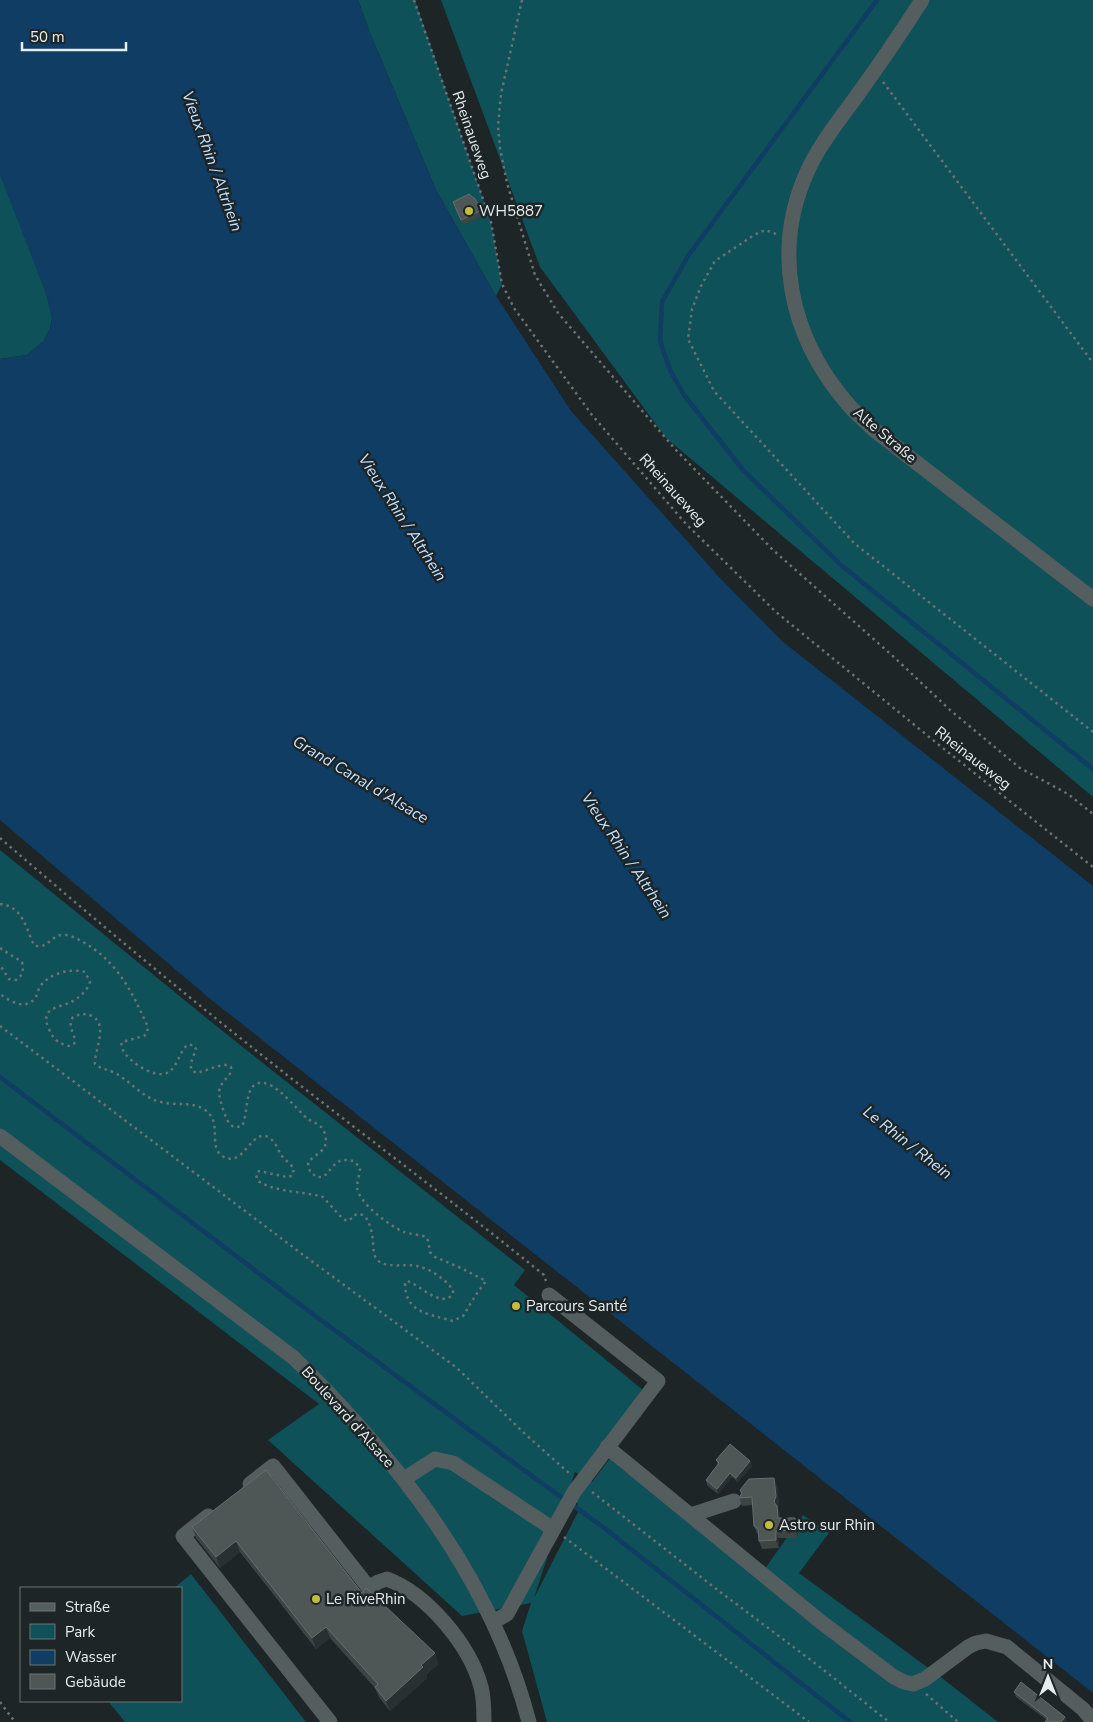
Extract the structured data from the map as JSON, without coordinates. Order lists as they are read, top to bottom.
{
  "streets": {
    "street": ["Alte Straße", "Boulevard d'Alsace"],
    "path": ["Rheinaueweg"]
  },
  "water": ["Vieux Rhin / Altrhein", "Grand Canal d'Alsace", "Le Rhin / Rhein"],
  "places": [
    "WH5887",
    "Parcours Santé",
    "Astro sur Rhin",
    "Le RiveRhin"
  ],
  "legend": [
    "Straße",
    "Park",
    "Wasser",
    "Gebäude"
  ],
  "scale_bar": "50 m",
  "north": "top"
}
